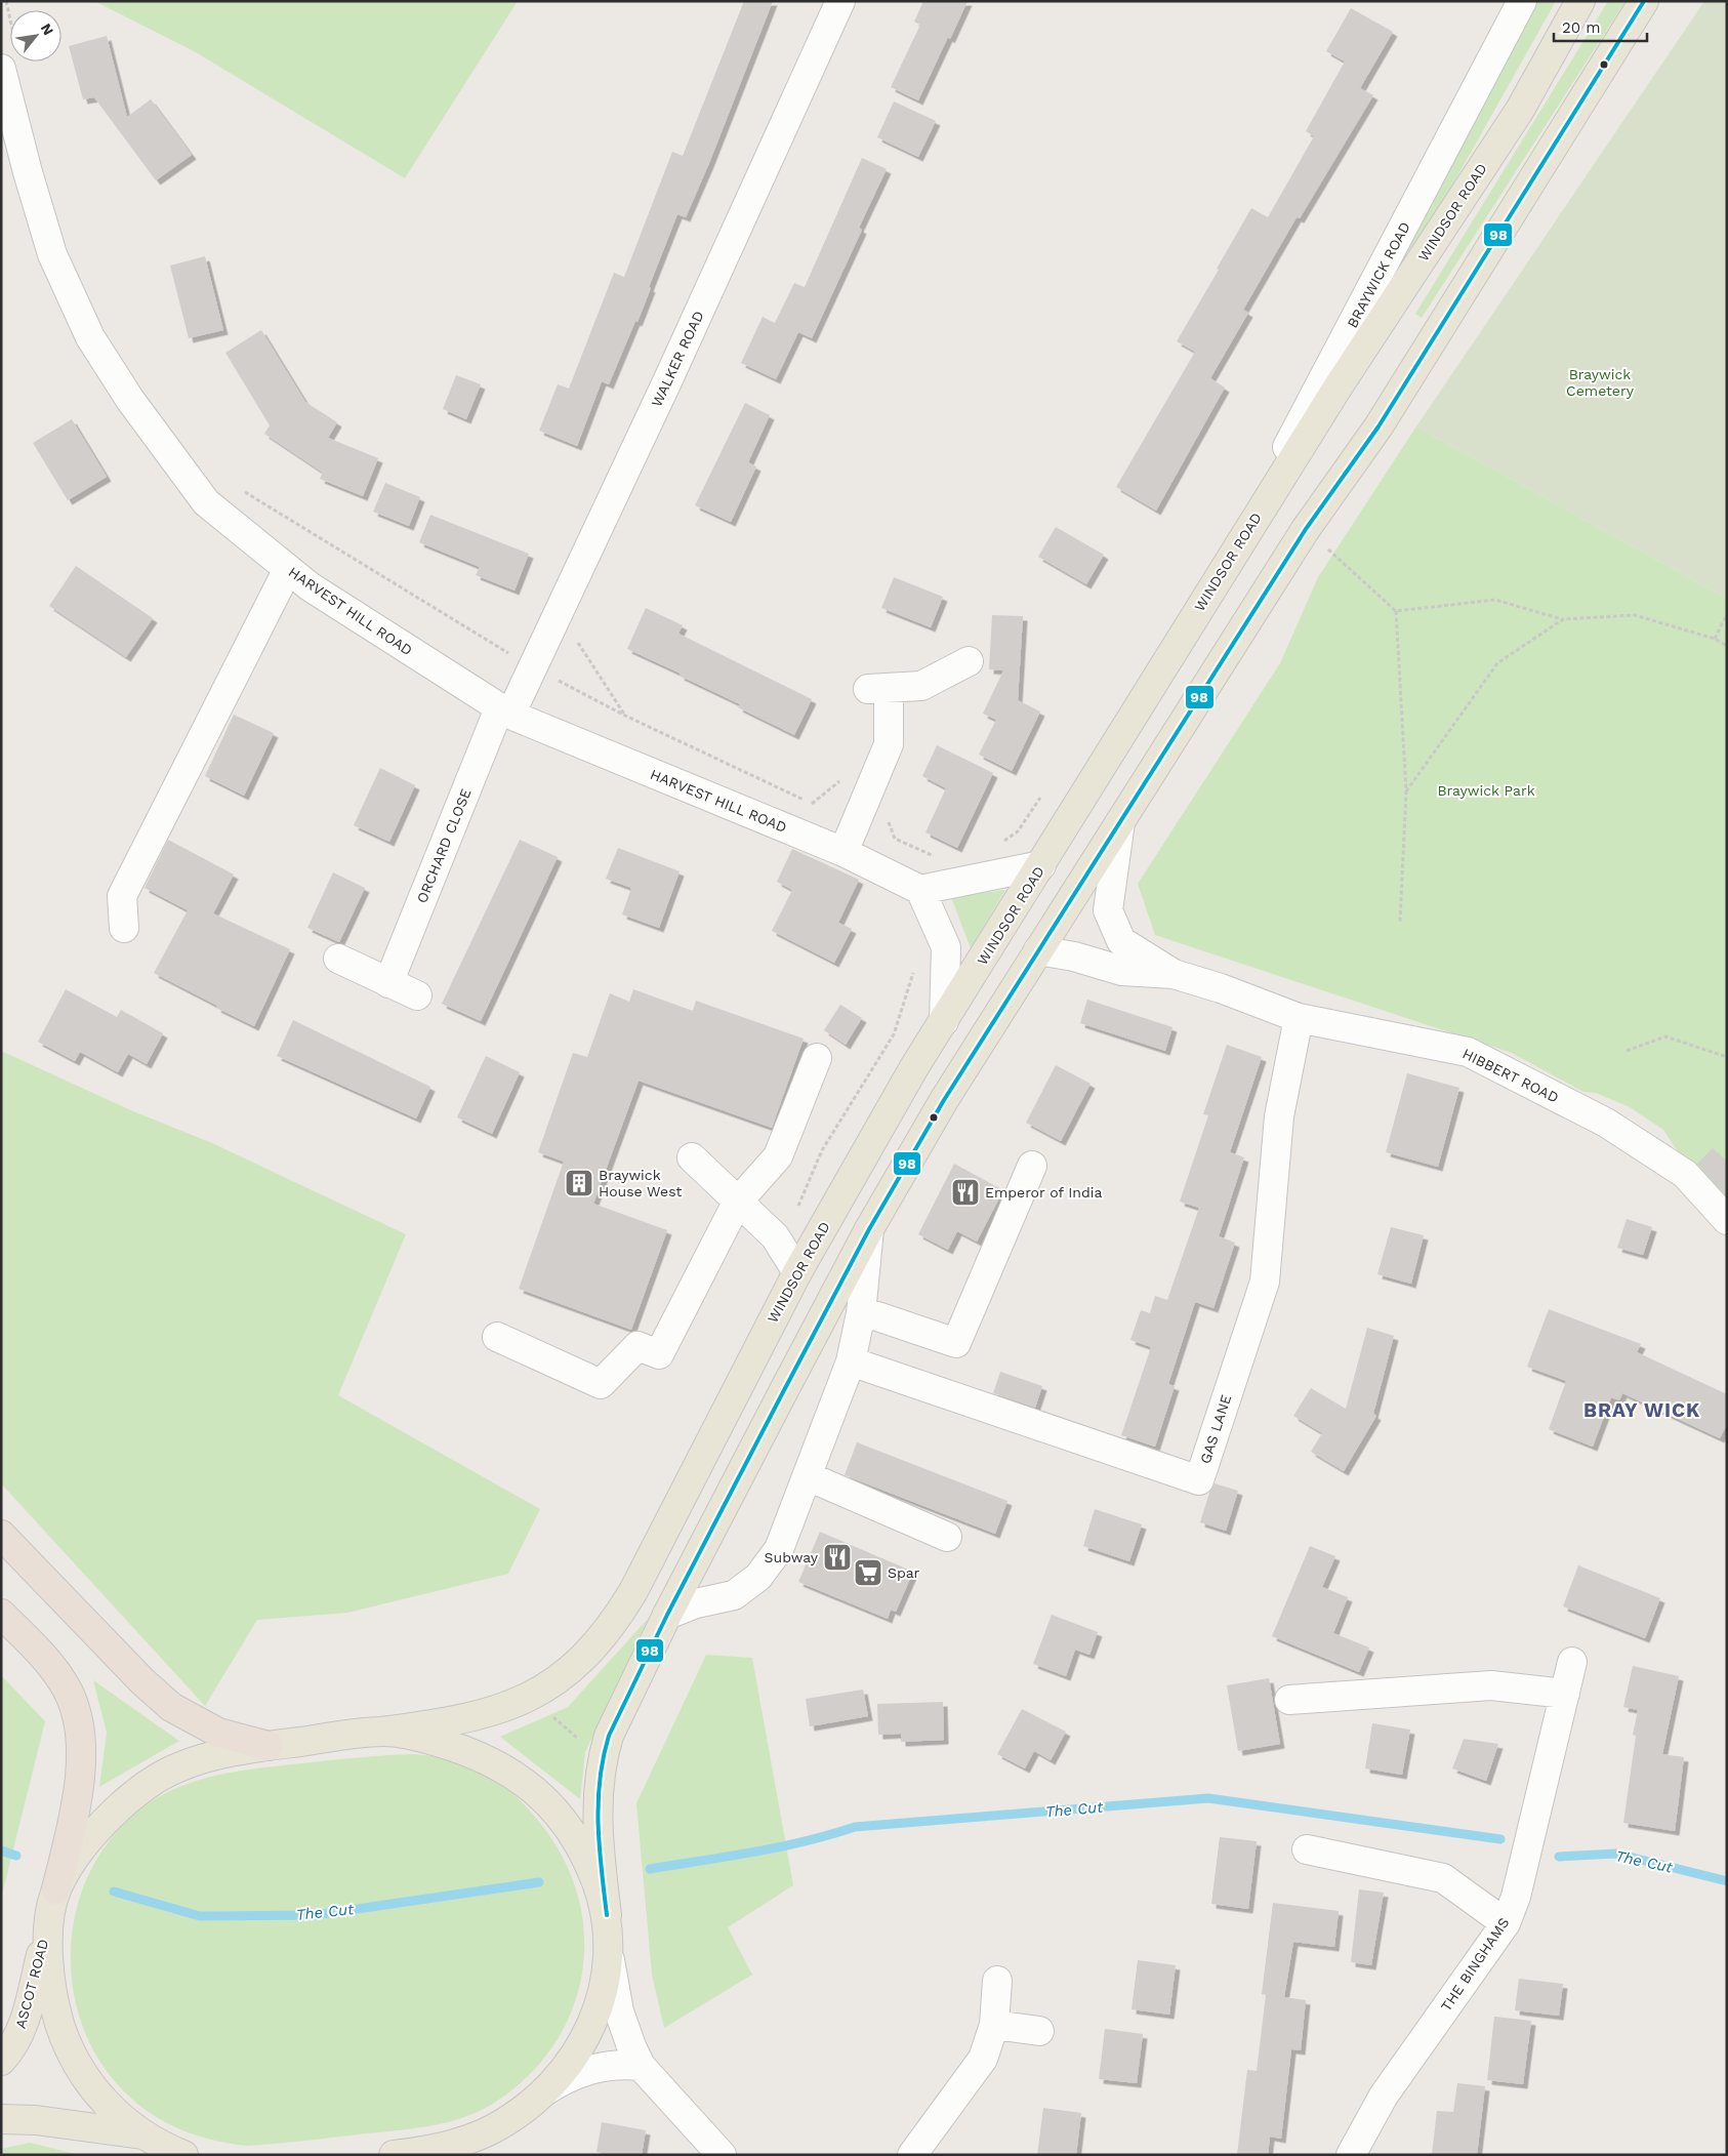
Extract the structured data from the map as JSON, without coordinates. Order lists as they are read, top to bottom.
{
  "streets": {
    "main road": ["WINDSOR ROAD", "ASCOT ROAD"],
    "street": [
      "BRAYWICK ROAD",
      "WALKER ROAD",
      "HARVEST HILL ROAD",
      "ORCHARD CLOSE",
      "HIBBERT ROAD",
      "GAS LANE",
      "THE BINGHAMS"
    ]
  },
  "crossings": [
    ["WINDSOR ROAD", "BRAYWICK ROAD"],
    ["WALKER ROAD", "HARVEST HILL ROAD"],
    ["WALKER ROAD", "ORCHARD CLOSE"],
    ["HARVEST HILL ROAD", "ORCHARD CLOSE"],
    ["HIBBERT ROAD", "GAS LANE"]
  ],
  "districts": ["BRAY WICK"],
  "water": ["The Cut"],
  "parks": ["Braywick Cemetery", "Braywick Park"],
  "places": {
    "building": ["Braywick House West"],
    "restaurant": ["Emperor of India", "Subway"],
    "supermarket": ["Spar"]
  },
  "lines": ["transit line 98"],
  "scale_bar": "20 m",
  "north": "top right"
}
